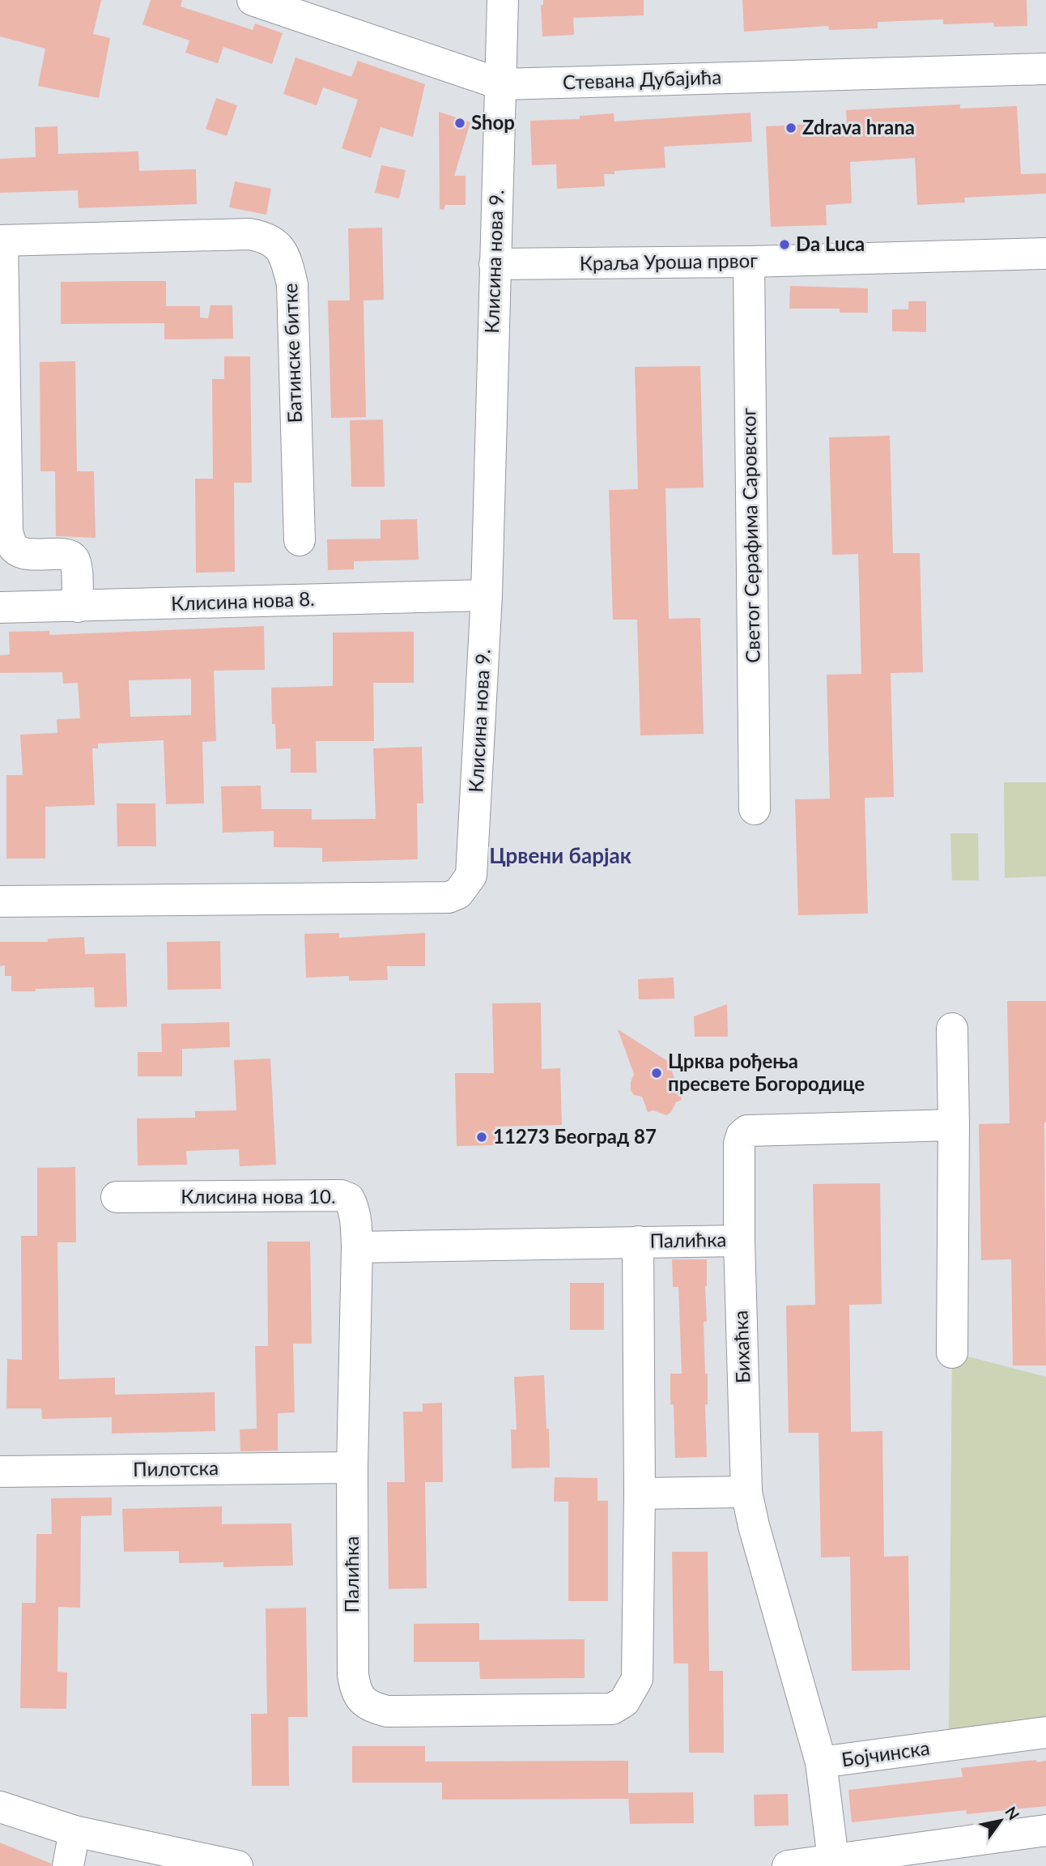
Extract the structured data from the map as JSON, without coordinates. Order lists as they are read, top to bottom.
{
  "streets": {
    "street": [
      "Стевана Дубајића",
      "Клисина нова 9.",
      "Краља Уроша првог",
      "Батинске битке",
      "Светог Серафима Саровског",
      "Клисина нова 8.",
      "Клисина нова 10.",
      "Палићка",
      "Бихаћка",
      "Пилотска",
      "Бојчинска"
    ]
  },
  "crossings": [
    ["Стевана Дубајића", "Клисина нова 9."],
    ["Клисина нова 9.", "Краља Уроша првог"],
    ["Клисина нова 9.", "Клисина нова 8."],
    ["Краља Уроша првог", "Светог Серафима Саровског"],
    ["Клисина нова 10.", "Палићка"],
    ["Палићка", "Бихаћка"],
    ["Палићка", "Пилотска"],
    ["Бихаћка", "Бојчинска"]
  ],
  "districts": ["Црвени барјак"],
  "places": [
    "Shop",
    "Zdrava hrana",
    "Da Luca",
    "Црква рођења пресвете Богородице",
    "11273 Београд 87"
  ],
  "north": "top right"
}
